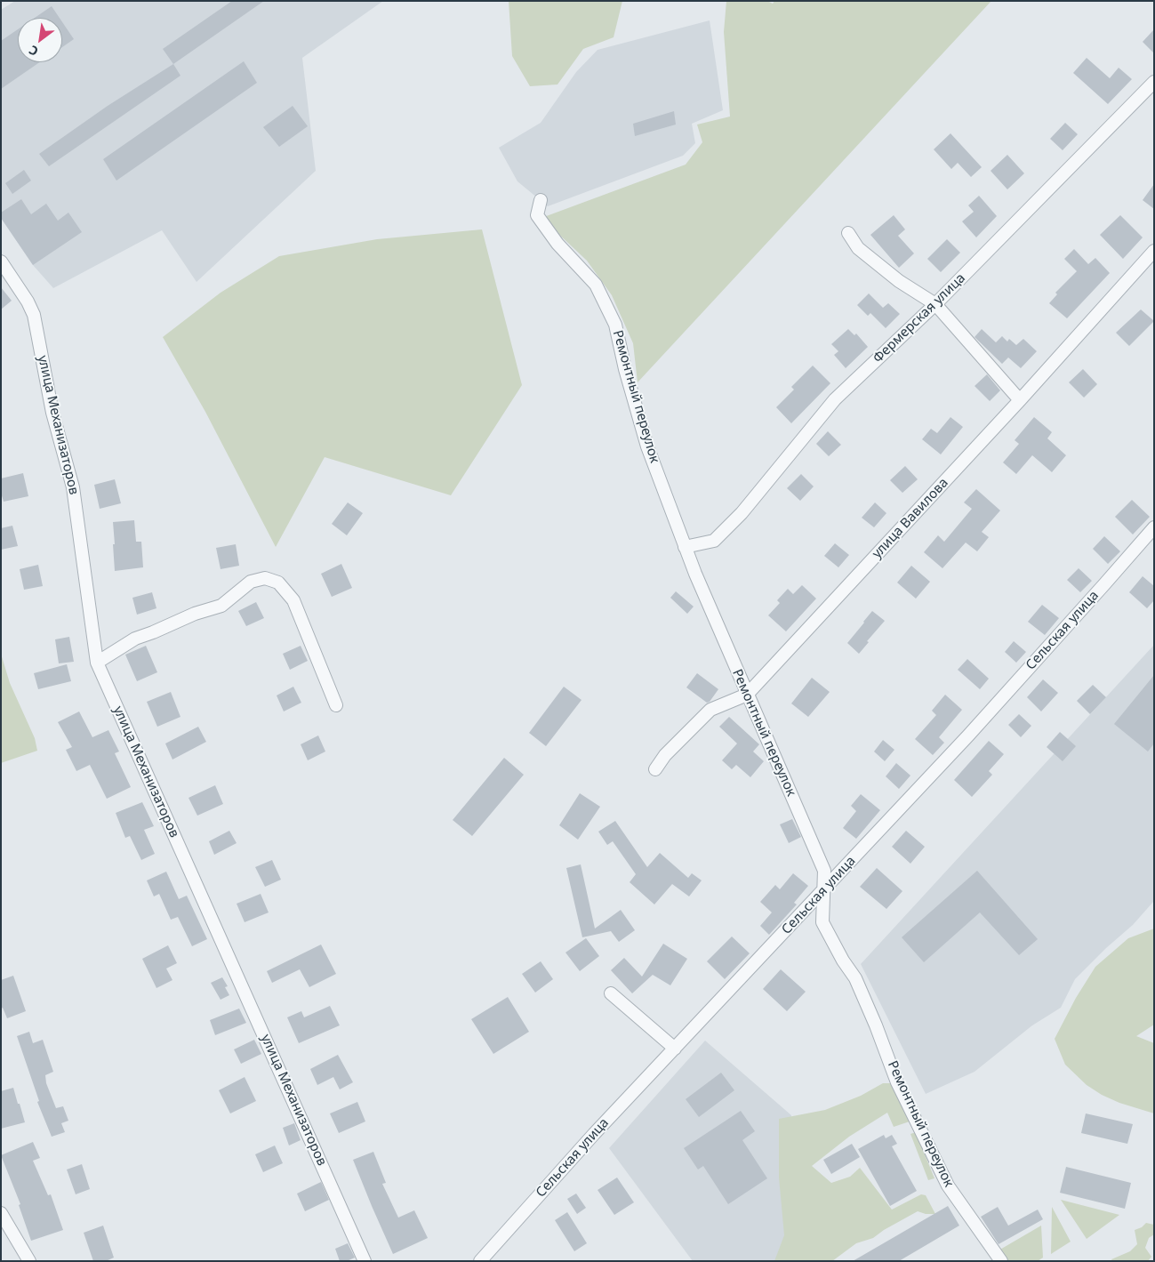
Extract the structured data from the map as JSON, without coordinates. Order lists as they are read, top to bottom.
{
  "streets": {
    "street": [
      "Фермерская улица",
      "Ремонтный переулок",
      "улица Механизаторов",
      "улица Вавилова",
      "Сельская улица"
    ]
  },
  "crossings": [
    ["Фермерская улица", "Ремонтный переулок"],
    ["Ремонтный переулок", "улица Вавилова"],
    ["Ремонтный переулок", "Сельская улица"]
  ],
  "north": "bottom left"
}
